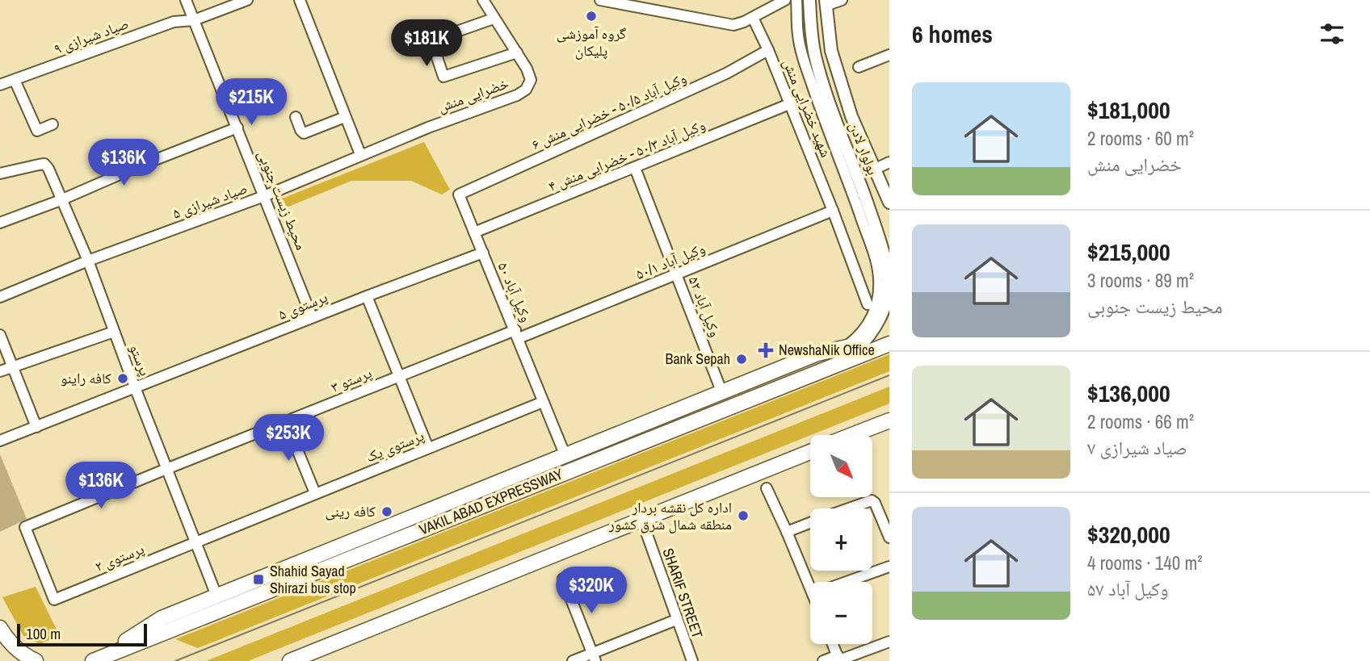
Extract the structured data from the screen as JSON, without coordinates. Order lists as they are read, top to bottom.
{
  "streets": {
    "highway": ["VAKIL ABAD EXPRESSWAY"],
    "main road": ["بولوار لادن"],
    "street": [
      "صیاد شیرازی ۹",
      "خضرایی منش",
      "شهید خضرایی منش",
      "وکیل آباد ۵۰/۵ - خضرایی منش ۶",
      "وکیل آباد ۵۰/۳ - خضرایی منش ۴",
      "محیط زیست جنوبی",
      "صیاد شیرازی ۵",
      "وکیل آباد ۵۰/۱",
      "۵۰ وکیل آباد",
      "پرستوی ۵",
      "۵۲ وکیل آباد",
      "پرستو",
      "پرستو ۳",
      "پرستوی یک",
      "پرستوی ۲",
      "SHARIF STREET"
    ]
  },
  "crossings": [
    ["صیاد شیرازی ۹", "محیط زیست جنوبی"],
    ["خضرایی منش", "صیاد شیرازی ۵"],
    ["شهید خضرایی منش", "وکیل آباد ۵۰/۵ - خضرایی منش ۶"],
    ["شهید خضرایی منش", "وکیل آباد ۵۰/۳ - خضرایی منش ۴"],
    ["شهید خضرایی منش", "وکیل آباد ۵۰/۱"],
    ["وکیل آباد ۵۰/۵ - خضرایی منش ۶", "۵۰ وکیل آباد"],
    ["وکیل آباد ۵۰/۳ - خضرایی منش ۴", "۵۰ وکیل آباد"],
    ["وکیل آباد ۵۰/۳ - خضرایی منش ۴", "۵۲ وکیل آباد"],
    ["محیط زیست جنوبی", "صیاد شیرازی ۵"],
    ["محیط زیست جنوبی", "پرستوی ۵"],
    ["صیاد شیرازی ۵", "پرستو"],
    ["وکیل آباد ۵۰/۱", "۵۰ وکیل آباد"],
    ["وکیل آباد ۵۰/۱", "۵۲ وکیل آباد"],
    ["وکیل آباد ۵۰/۱", "پرستو ۳"],
    ["۵۰ وکیل آباد", "پرستوی ۵"],
    ["۵۰ وکیل آباد", "پرستو ۳"],
    ["۵۰ وکیل آباد", "پرستوی یک"],
    ["پرستوی ۵", "پرستو"],
    ["پرستو", "پرستو ۳"],
    ["پرستو", "پرستوی یک"],
    ["پرستو", "پرستوی ۲"],
    ["پرستو ۳", "پرستوی ۲"],
    ["پرستوی یک", "پرستوی ۲"]
  ],
  "places": {
    "other": [
      "گروه آموزشی پلیکان",
      "Bank Sepah",
      "کافه راینو",
      "کافه رینی",
      "اداره کل نقشه بردار منطقه شمال شرق کشور"
    ],
    "health": ["NewshaNik Office"],
    "transit": ["Shahid Sayad Shirazi bus stop"]
  },
  "scale_bar": "100 m",
  "north": "bottom right",
  "page": {
    "heading": "6 homes",
    "price": [
      "$181K",
      "$215K",
      "$136K",
      "$253K",
      "$136K",
      "$320K"
    ],
    "list": [
      {
        "name": "$181,000",
        "note": "2 rooms · 60 m² · خضرایی منش"
      },
      {
        "name": "$215,000",
        "note": "3 rooms · 89 m² · محیط زیست جنوبی"
      },
      {
        "name": "$136,000",
        "note": "2 rooms · 66 m² · صیاد شیرازی ۷"
      },
      {
        "name": "$320,000",
        "note": "4 rooms · 140 m² · ۵۷ وکیل آباد"
      }
    ],
    "map_buttons": ["+", "−"],
    "scale": "100 m"
  }
}
